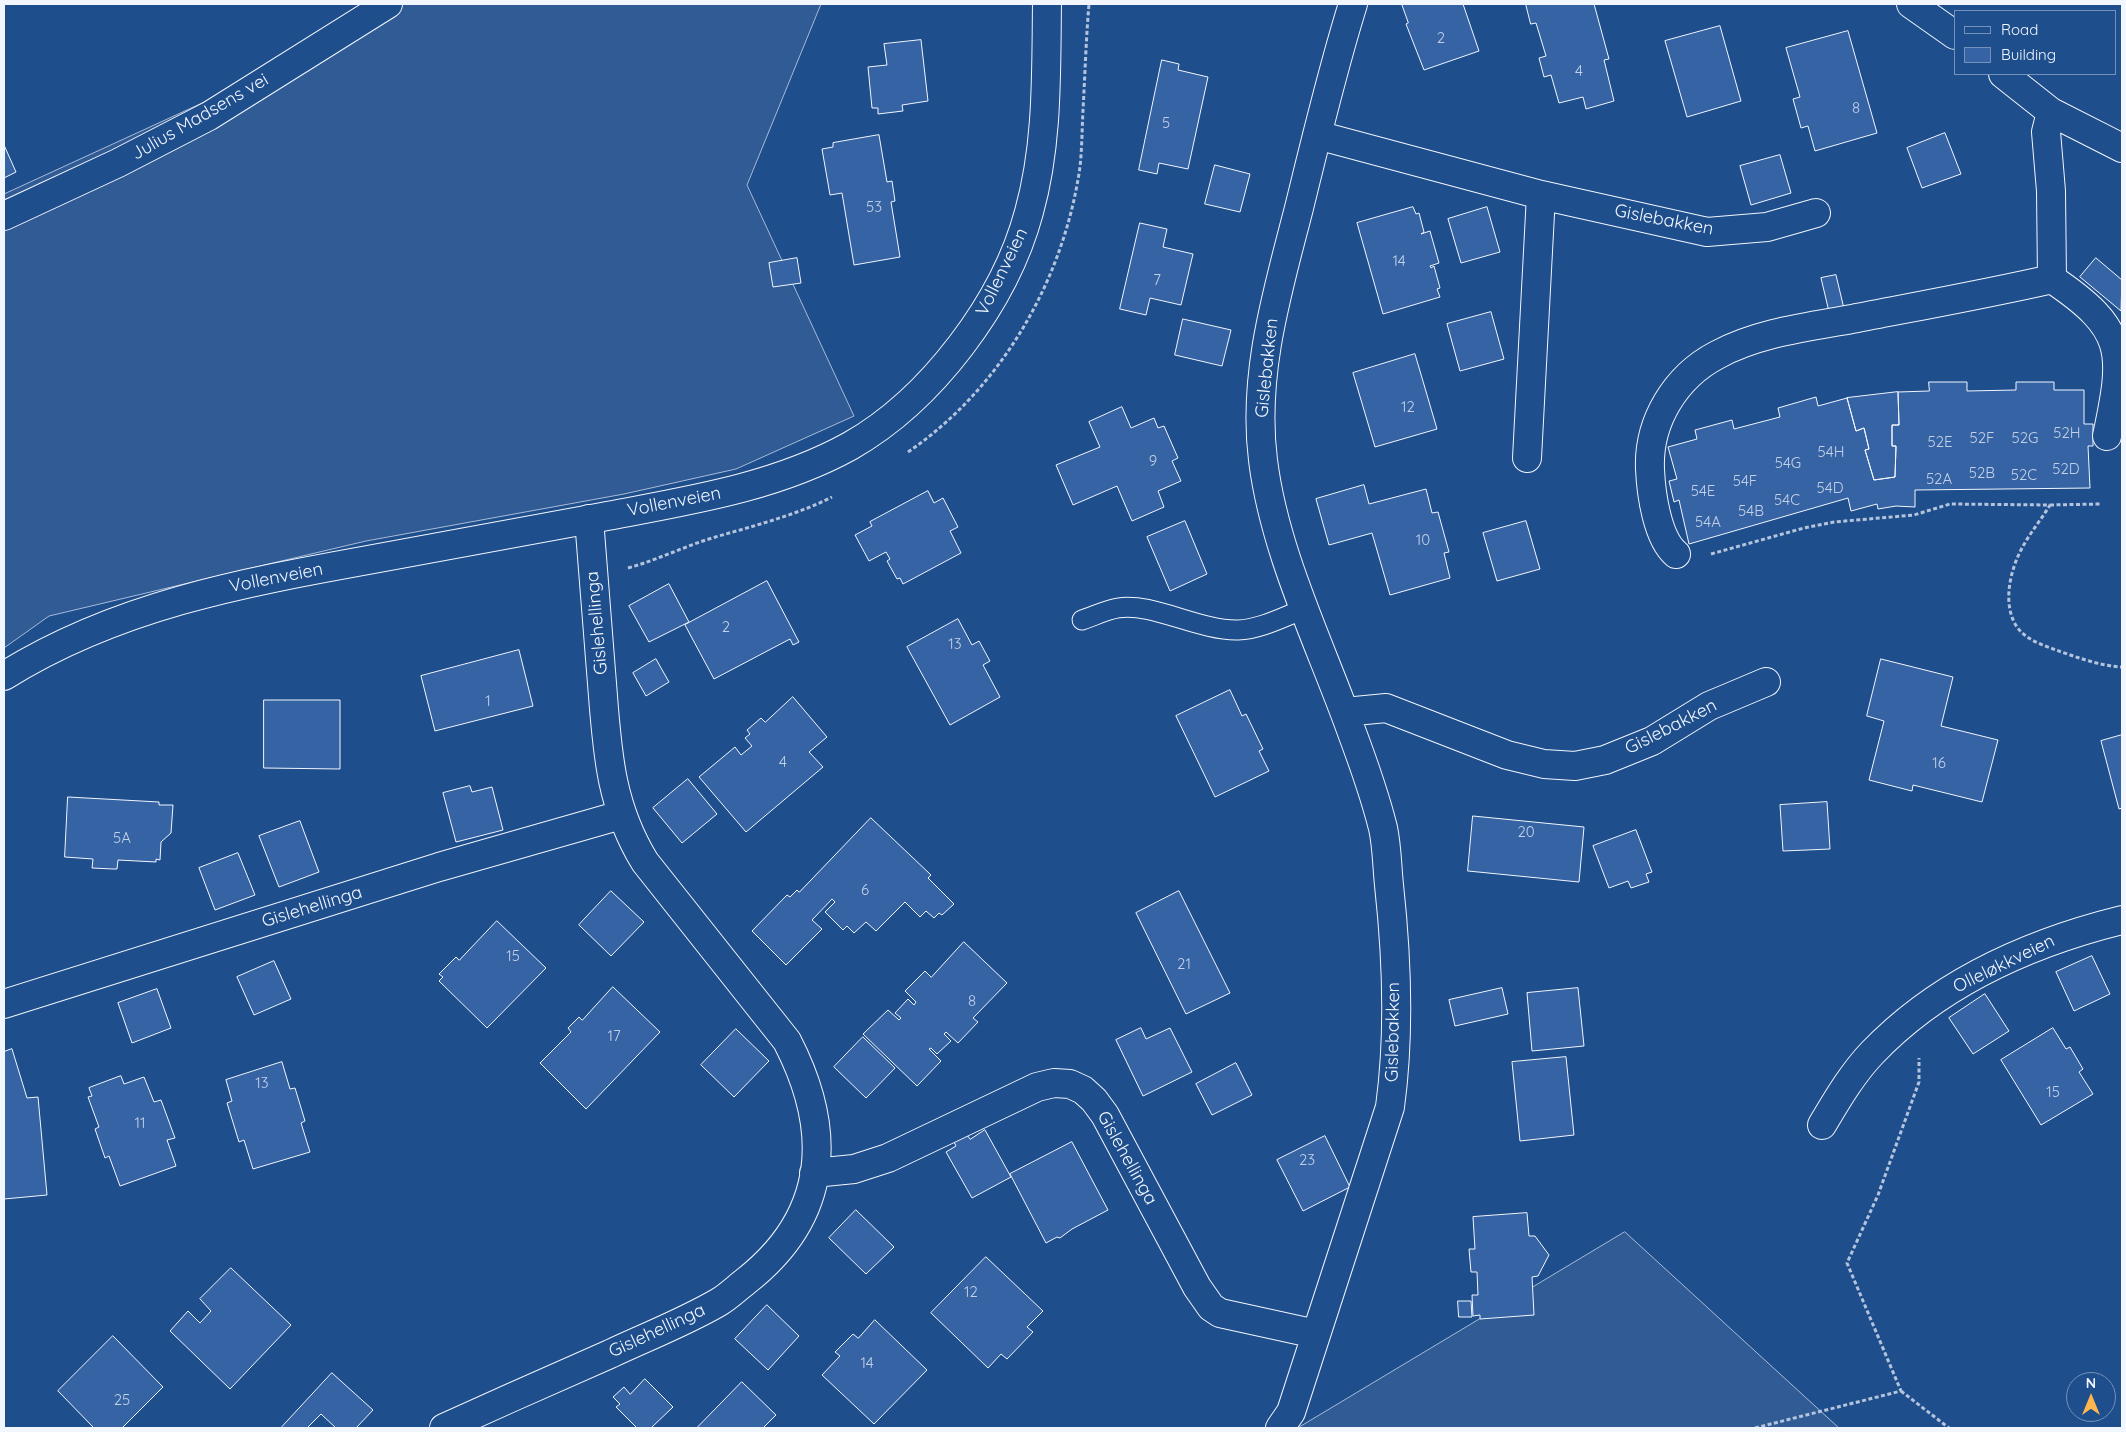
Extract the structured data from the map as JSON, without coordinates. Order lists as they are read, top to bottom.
{
  "streets": {
    "street": [
      "Julius Madsens vei",
      "Gislebakken",
      "Vollenveien",
      "Gislehellinga",
      "Olleløkkveien"
    ]
  },
  "crossings": [
    ["Gislebakken", "Gislehellinga"],
    ["Vollenveien", "Gislehellinga"]
  ],
  "house_numbers": [
    "2",
    "4",
    "8",
    "5",
    "53",
    "14",
    "7",
    "12",
    "52H",
    "52F",
    "52G",
    "52E",
    "54H",
    "9",
    "54G",
    "52D",
    "52B",
    "52C",
    "52A",
    "54F",
    "54D",
    "54E",
    "54C",
    "54B",
    "54A",
    "10",
    "2",
    "13",
    "1",
    "4",
    "16",
    "20",
    "5A",
    "6",
    "15",
    "21",
    "8",
    "17",
    "13",
    "15",
    "11",
    "23",
    "12",
    "14",
    "25"
  ],
  "legend": ["Road", "Building"],
  "north": "top"
}
